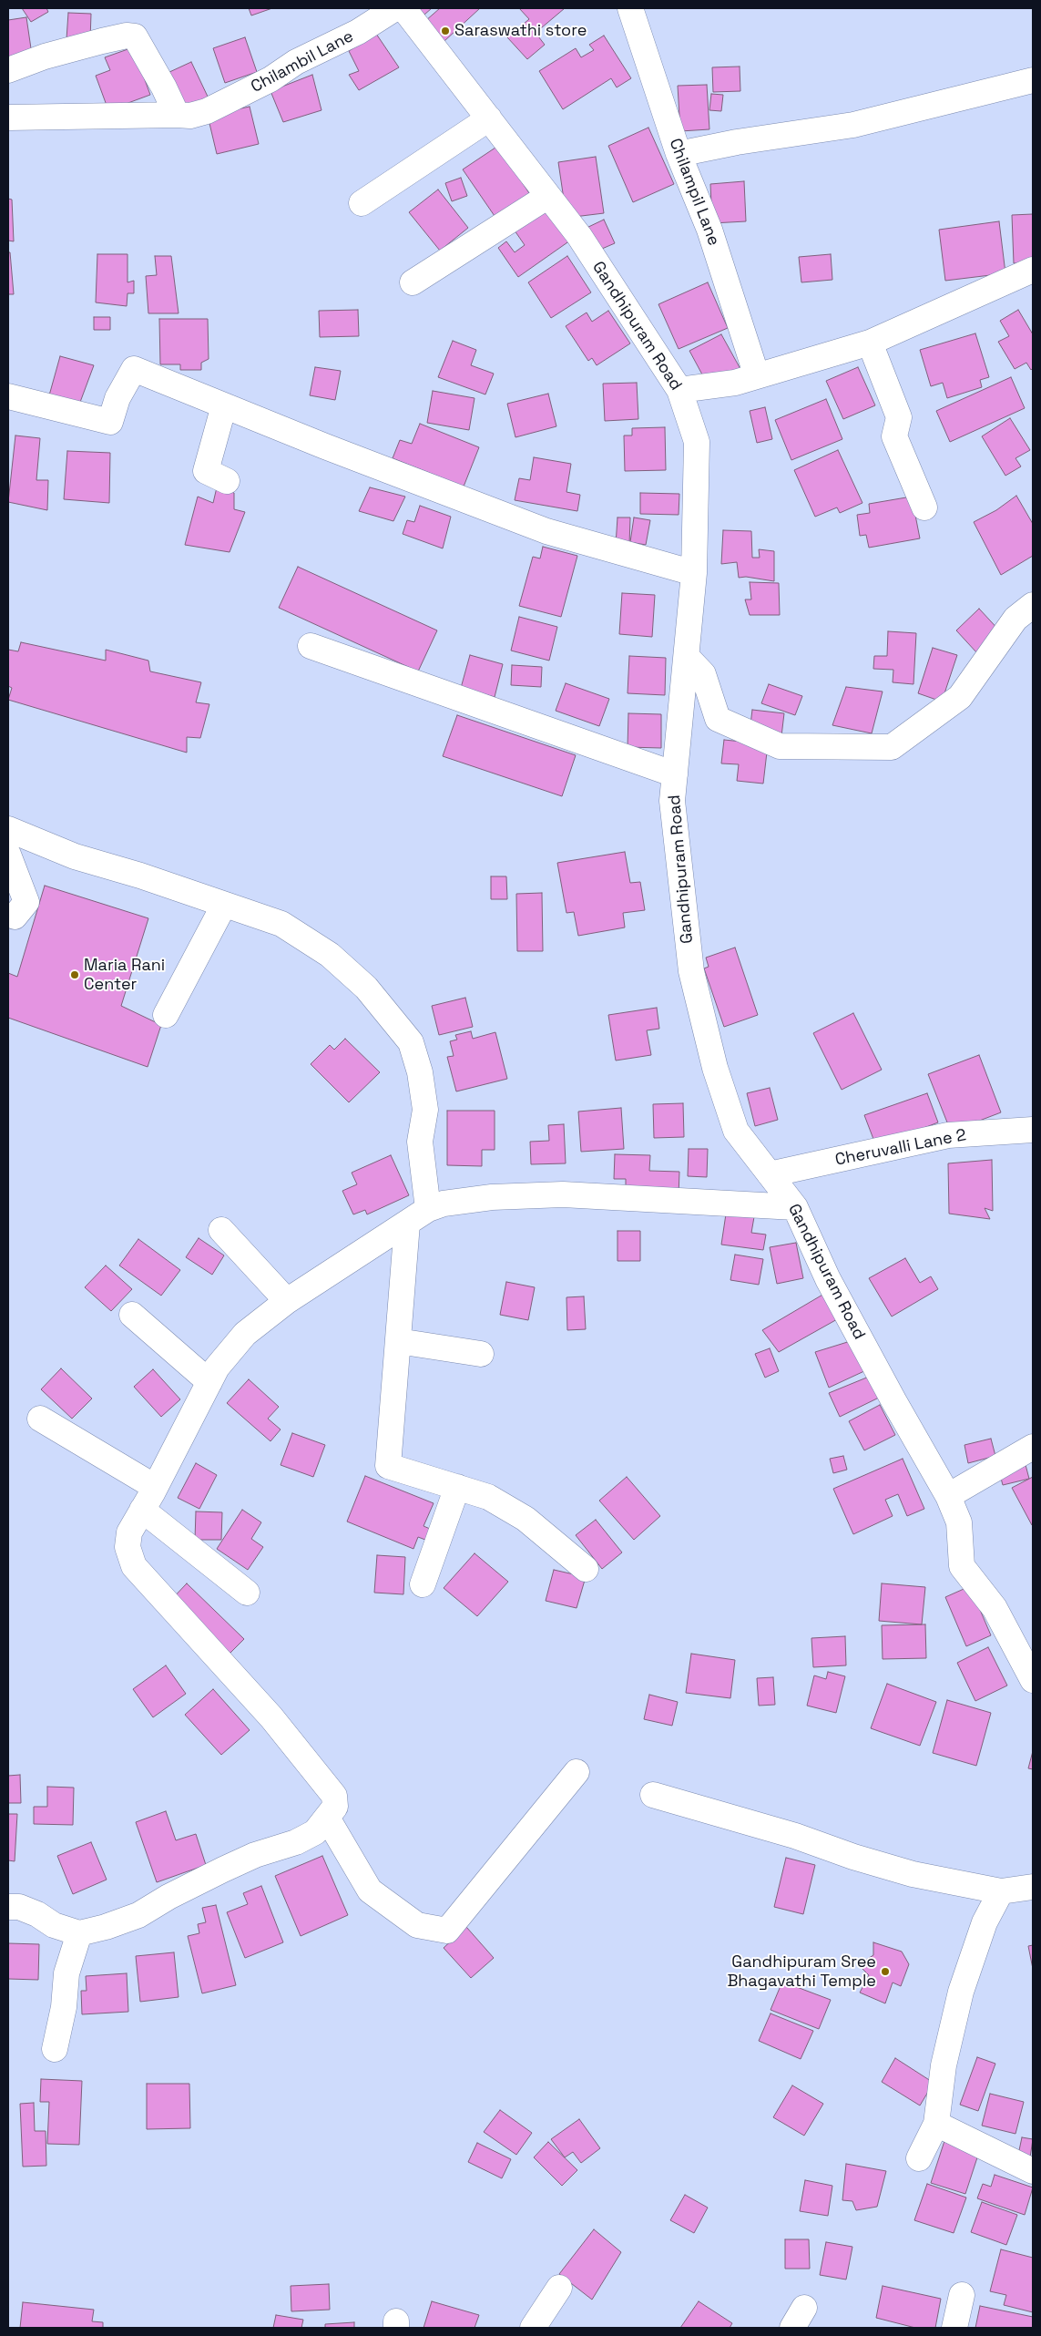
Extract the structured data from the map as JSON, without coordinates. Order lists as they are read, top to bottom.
{
  "streets": {
    "street": [
      "Chilambil Lane",
      "Chilampil Lane",
      "Gandhipuram Road",
      "Cheruvalli Lane 2"
    ]
  },
  "crossings": [
    ["Gandhipuram Road", "Cheruvalli Lane 2"]
  ],
  "places": ["Saraswathi store", "Maria Rani Center", "Gandhipuram Sree Bhagavathi Temple"]
}
